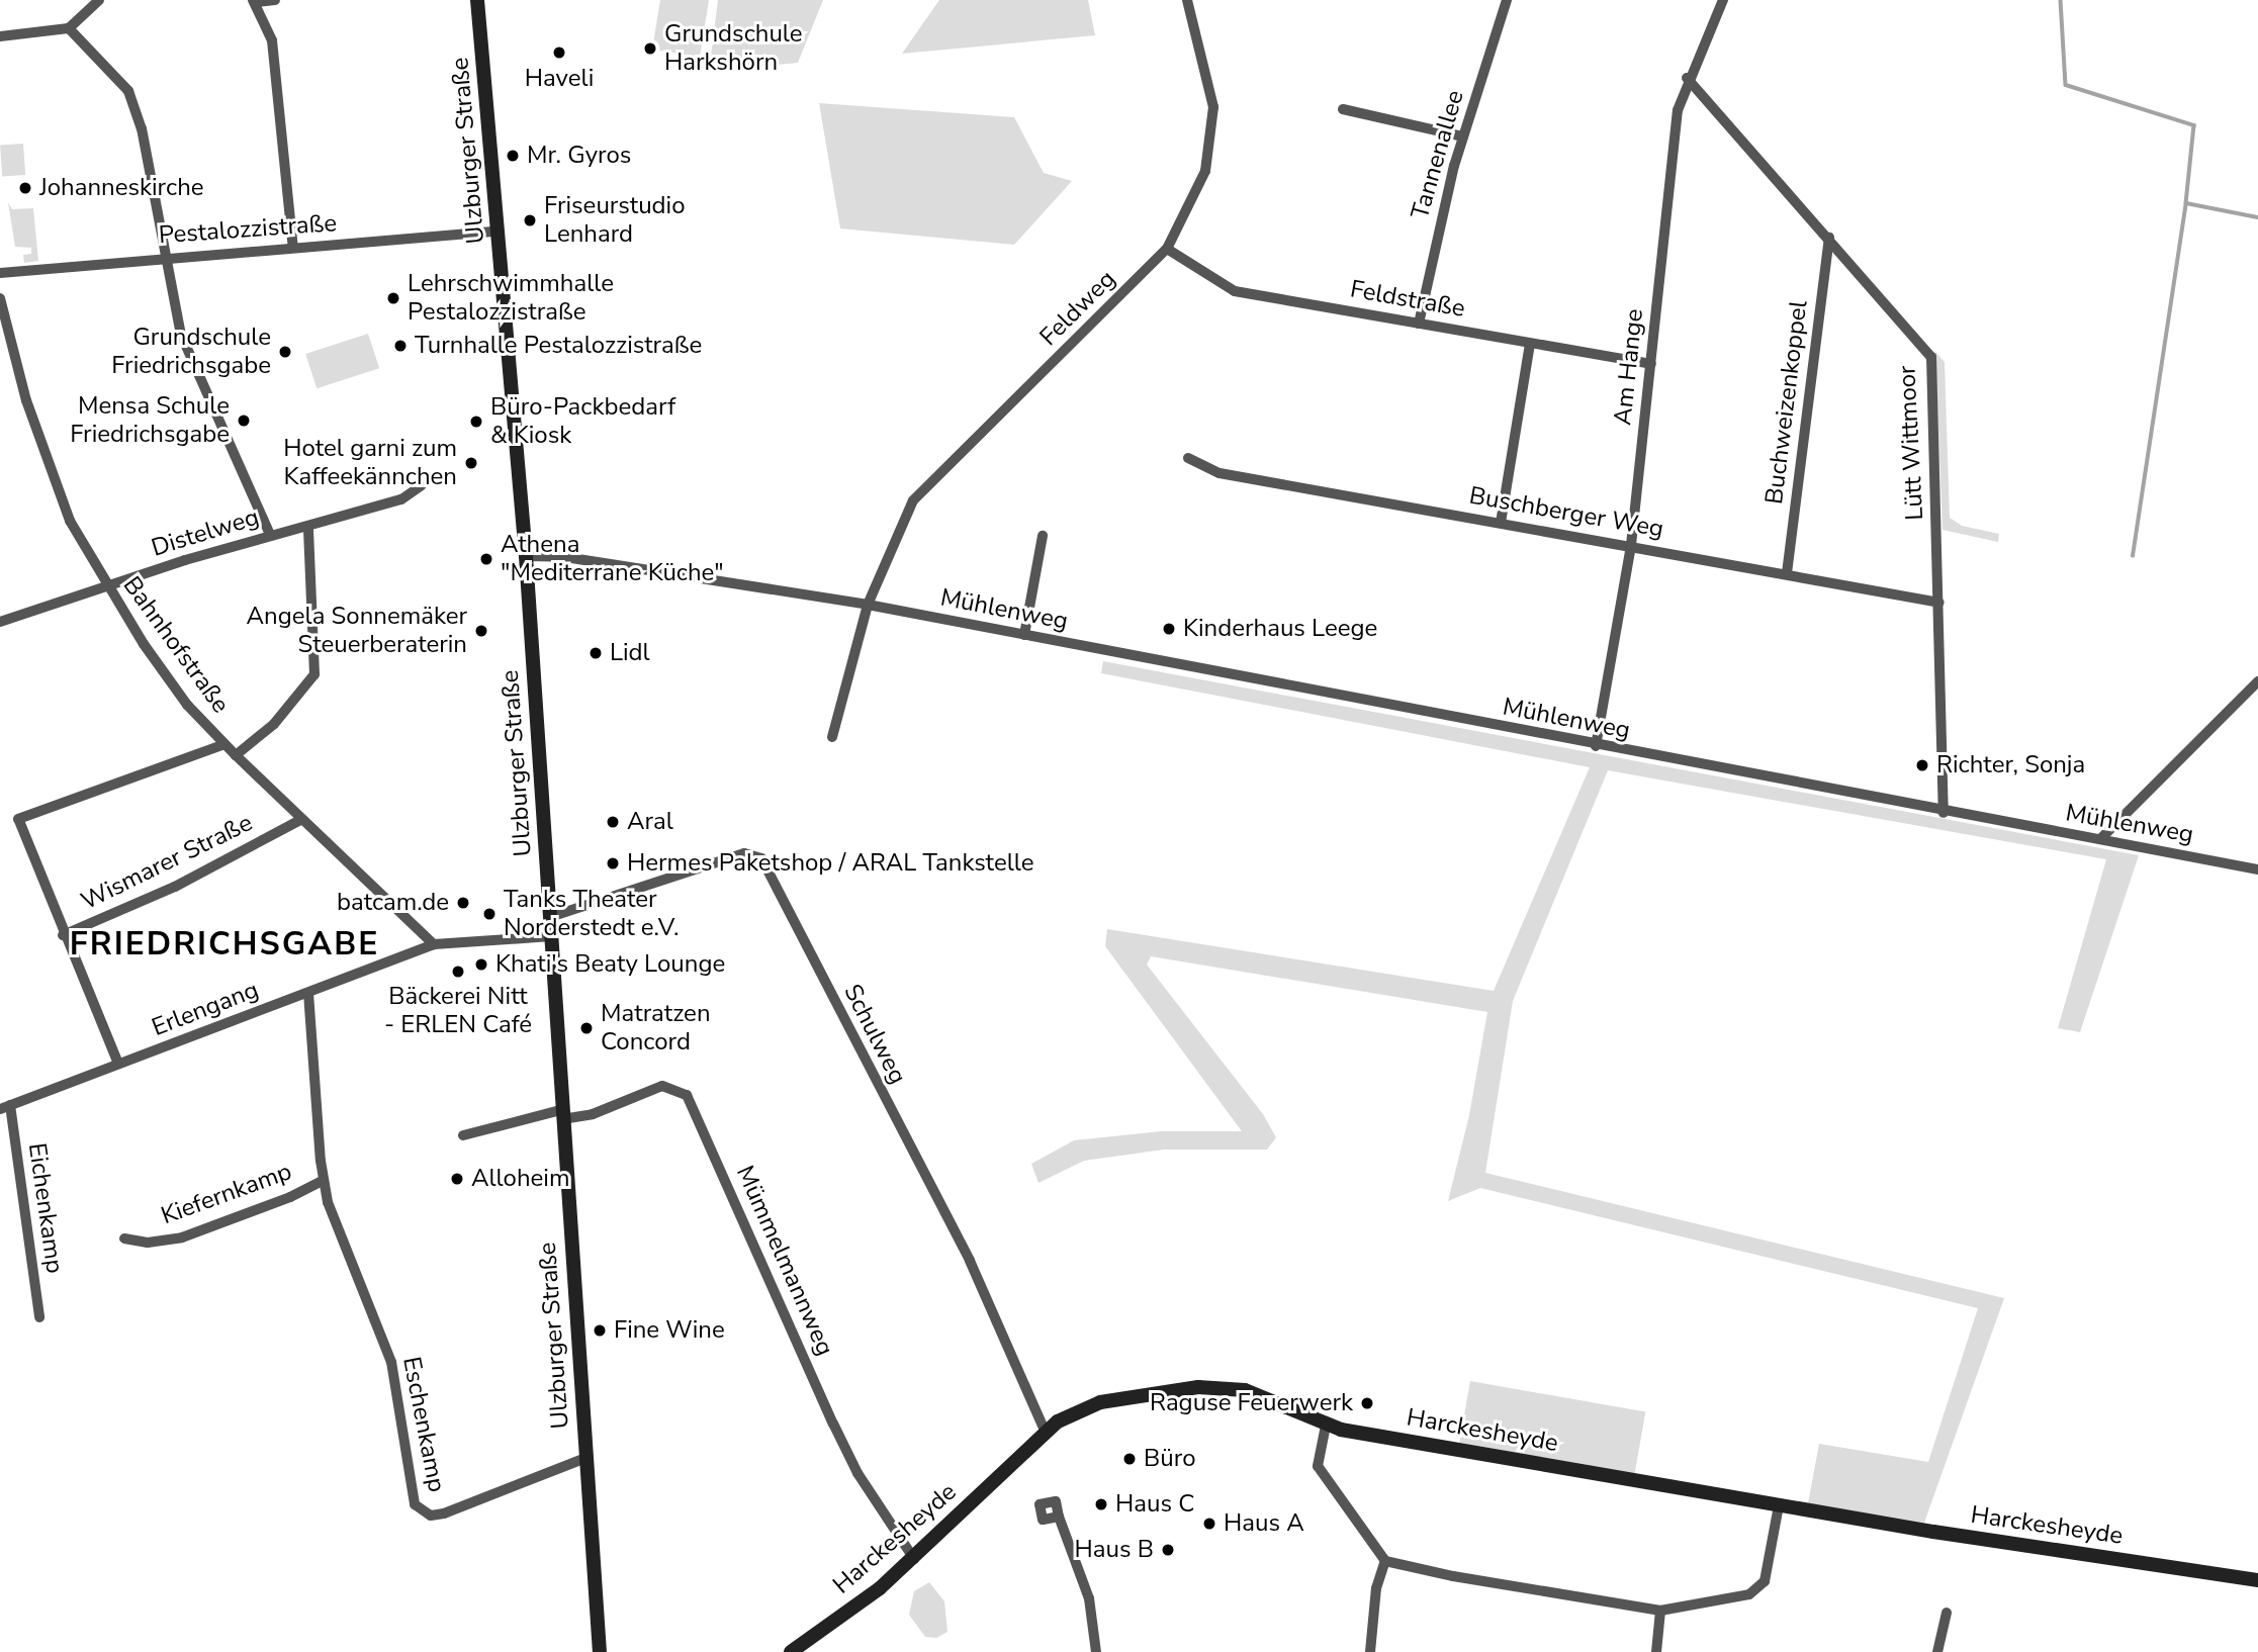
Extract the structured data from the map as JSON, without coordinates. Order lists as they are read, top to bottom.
{
  "streets": {
    "main road": ["Ulzburger Straße", "Harckesheyde"],
    "street": [
      "Tannenallee",
      "Pestalozzistraße",
      "Feldstraße",
      "Feldweg",
      "Am Hange",
      "Buchweizenkoppel",
      "Lütt Wittmoor",
      "Buschberger Weg",
      "Distelweg",
      "Mühlenweg",
      "Bahnhofstraße",
      "Wismarer Straße",
      "Erlengang",
      "Schulweg",
      "Kiefernkamp",
      "Eichenkamp",
      "Mümmelmannweg",
      "Eschenkamp"
    ]
  },
  "crossings": [
    ["Ulzburger Straße", "Pestalozzistraße"],
    ["Ulzburger Straße", "Mühlenweg"],
    ["Ulzburger Straße", "Erlengang"],
    ["Ulzburger Straße", "Schulweg"],
    ["Ulzburger Straße", "Mümmelmannweg"],
    ["Ulzburger Straße", "Eschenkamp"],
    ["Tannenallee", "Feldstraße"],
    ["Feldstraße", "Feldweg"],
    ["Feldstraße", "Am Hange"],
    ["Feldweg", "Mühlenweg"],
    ["Am Hange", "Lütt Wittmoor"],
    ["Am Hange", "Buschberger Weg"],
    ["Am Hange", "Mühlenweg"],
    ["Buchweizenkoppel", "Lütt Wittmoor"],
    ["Buchweizenkoppel", "Buschberger Weg"],
    ["Lütt Wittmoor", "Buschberger Weg"],
    ["Lütt Wittmoor", "Mühlenweg"],
    ["Distelweg", "Bahnhofstraße"],
    ["Bahnhofstraße", "Wismarer Straße"],
    ["Bahnhofstraße", "Erlengang"],
    ["Wismarer Straße", "Erlengang"],
    ["Erlengang", "Kiefernkamp"],
    ["Erlengang", "Eichenkamp"],
    ["Schulweg", "Harckesheyde"],
    ["Kiefernkamp", "Eschenkamp"],
    ["Mümmelmannweg", "Harckesheyde"]
  ],
  "districts": ["FRIEDRICHSGABE"],
  "places": [
    "Grundschule Harkshörn",
    "Haveli",
    "Mr. Gyros",
    "Johanneskirche",
    "Friseurstudio Lenhard",
    "Lehrschwimmhalle Pestalozzistraße",
    "Turnhalle Pestalozzistraße",
    "Grundschule Friedrichsgabe",
    "Mensa Schule Friedrichsgabe",
    "Büro-Packbedarf & Kiosk",
    "Hotel garni zum Kaffeekännchen",
    "Athena \"Mediterrane Küche\"",
    "Kinderhaus Leege",
    "Angela Sonnemäker Steuerberaterin",
    "Lidl",
    "Richter, Sonja",
    "Aral",
    "Hermes Paketshop / ARAL Tankstelle",
    "batcam.de",
    "Tanks Theater Norderstedt e.V.",
    "Khati's Beaty Lounge",
    "Bäckerei Nitt - ERLEN Café",
    "Matratzen Concord",
    "Alloheim",
    "Fine Wine",
    "Raguse Feuerwerk",
    "Büro",
    "Haus C",
    "Haus A",
    "Haus B"
  ]
}
